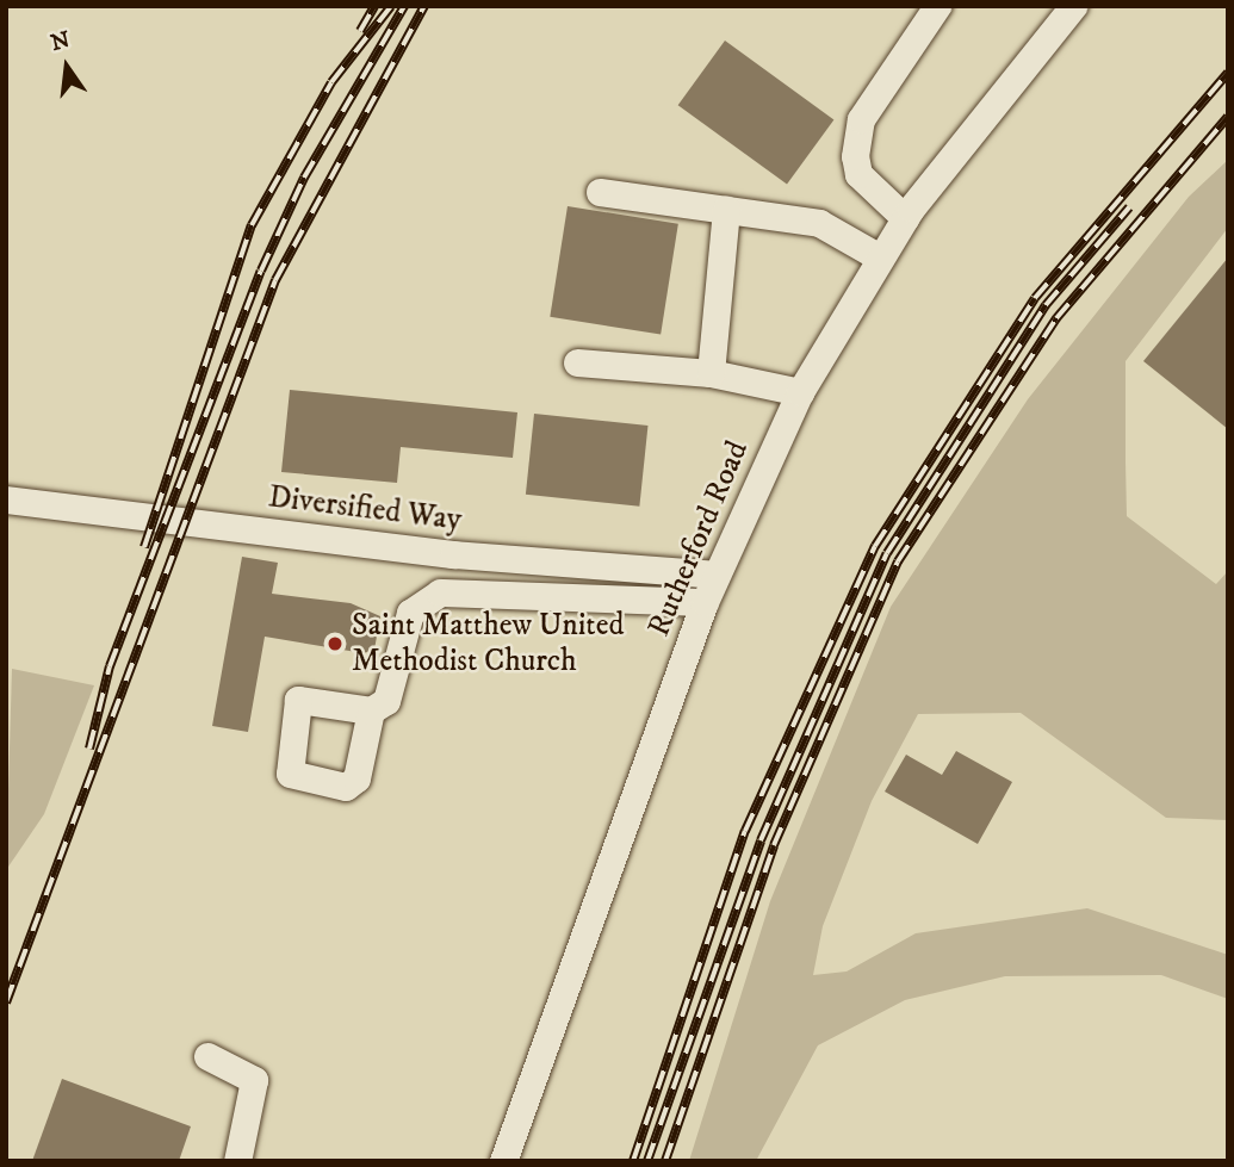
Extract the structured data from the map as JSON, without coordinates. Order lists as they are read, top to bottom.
{
  "streets": {
    "street": ["Diversified Way", "Rutherford Road"]
  },
  "crossings": [
    ["Diversified Way", "Rutherford Road"]
  ],
  "places": ["Saint Matthew United Methodist Church"],
  "north": "top"
}
